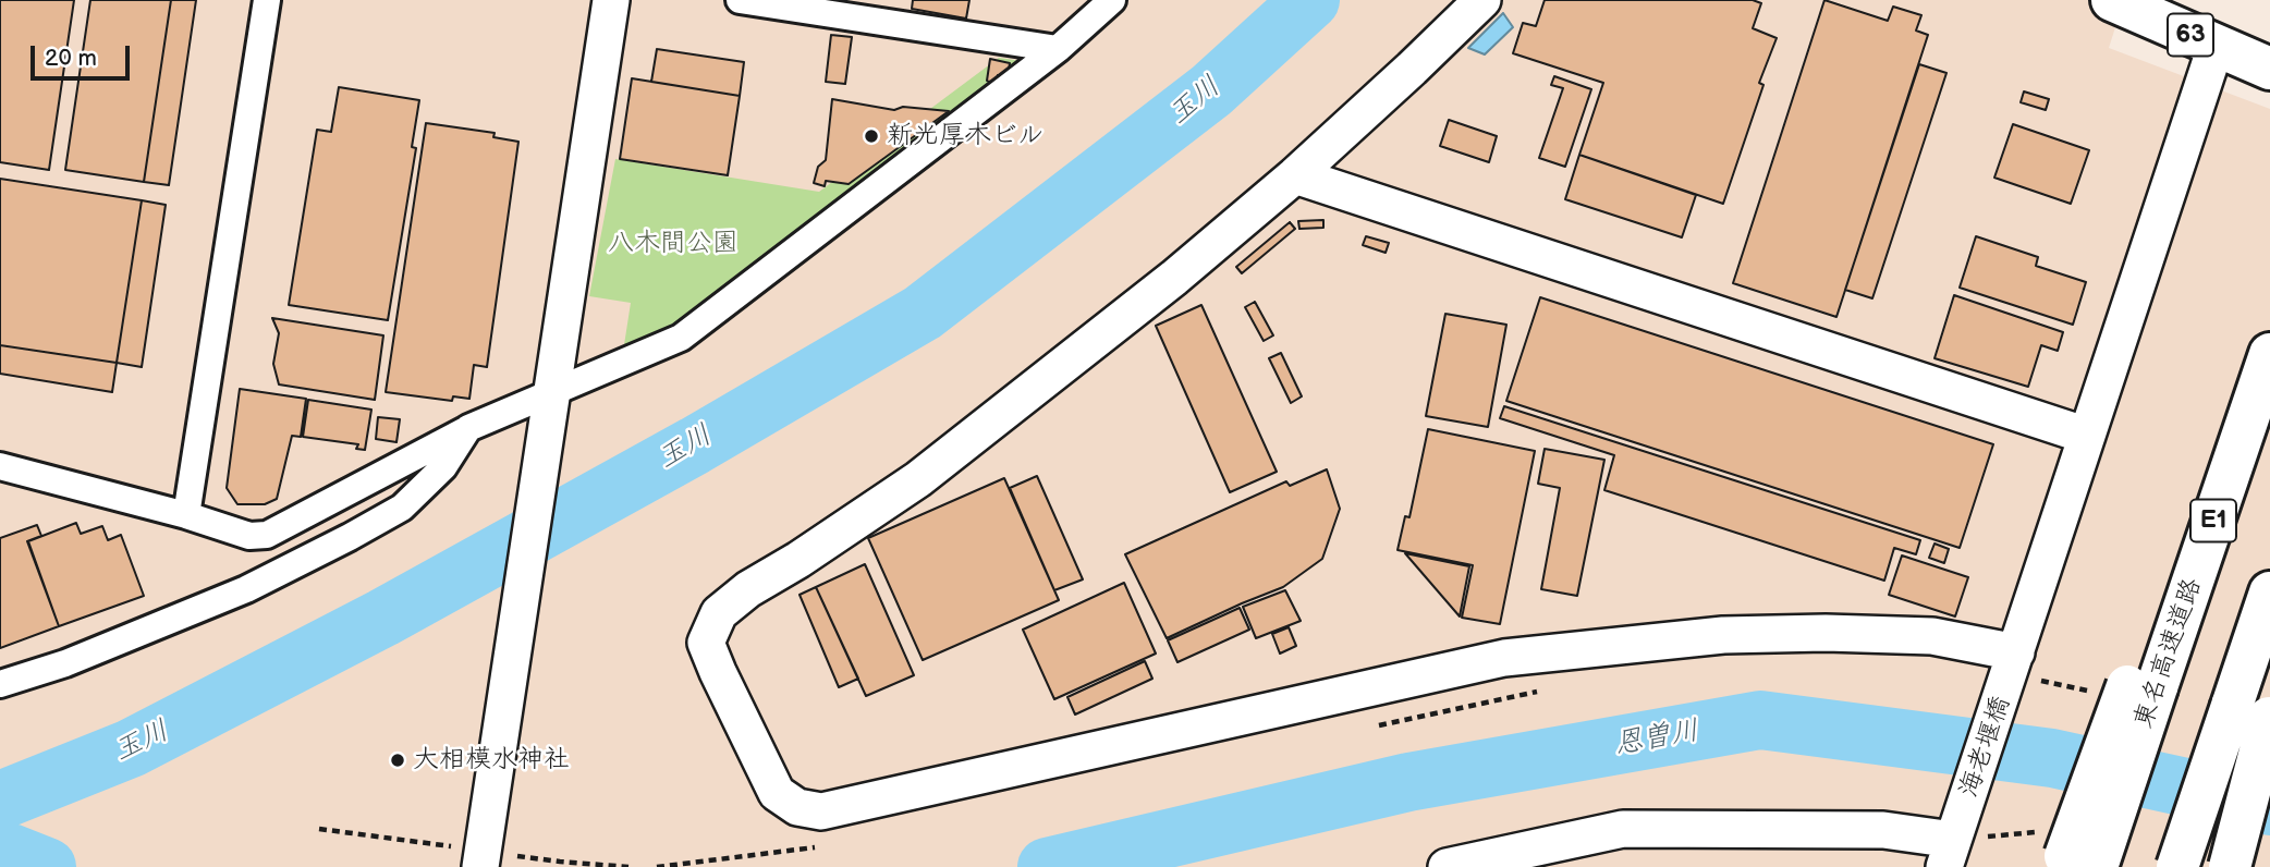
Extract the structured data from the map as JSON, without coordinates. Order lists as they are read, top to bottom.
{
  "streets": {
    "main road": ["63", "E1", "東名高速道路"],
    "street": ["海老堰橋"]
  },
  "crossings": [
    ["63", "海老堰橋"]
  ],
  "water": ["玉川", "恩曽川"],
  "parks": ["八木間公園"],
  "places": ["新光厚木ビル", "大相模水神社"],
  "scale_bar": "20 m"
}
